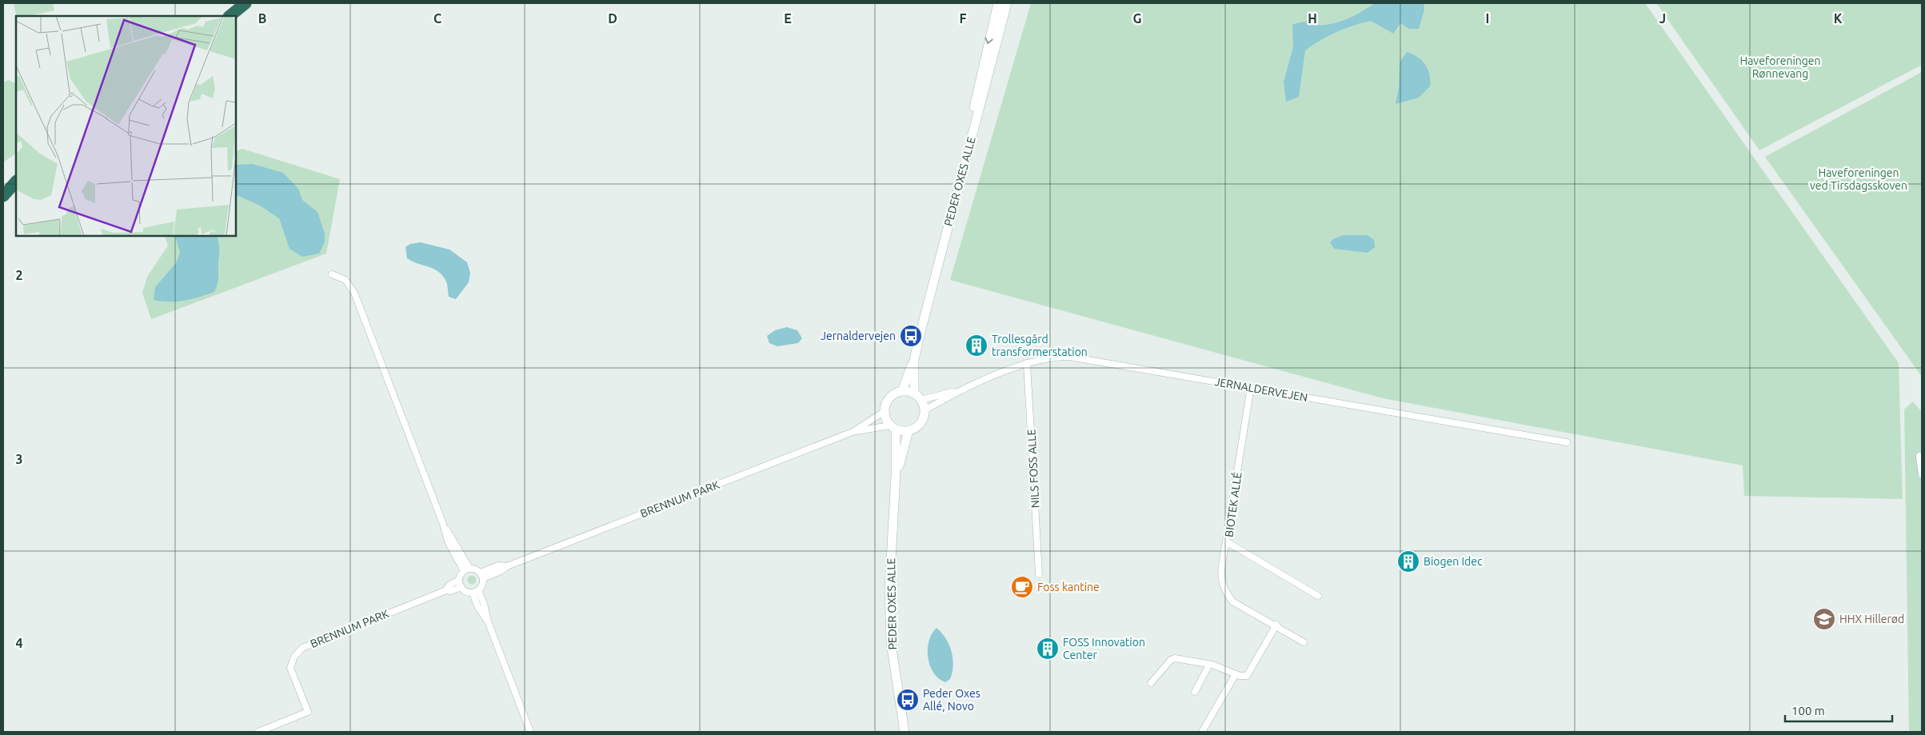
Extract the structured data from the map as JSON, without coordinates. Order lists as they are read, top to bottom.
{
  "streets": {
    "street": [
      "PEDER OXES ALLE",
      "JERNALDERVEJEN",
      "NILS FOSS ALLE",
      "BRENNUM PARK",
      "BIOTEK ALLÉ"
    ]
  },
  "crossings": [
    ["PEDER OXES ALLE", "JERNALDERVEJEN"],
    ["PEDER OXES ALLE", "BRENNUM PARK"],
    ["JERNALDERVEJEN", "NILS FOSS ALLE"],
    ["JERNALDERVEJEN", "BRENNUM PARK"],
    ["JERNALDERVEJEN", "BIOTEK ALLÉ"]
  ],
  "parks": ["Haveforeningen Rønnevang", "Haveforeningen ved Tirsdagsskoven"],
  "places": {
    "bus stop": ["Jernaldervejen", "Peder Oxes Allé, Novo"],
    "building": ["Trollesgård transformerstation", "Biogen Idec", "FOSS Innovation Center"],
    "cafe": ["Foss kantine"],
    "school or university": ["HHX Hillerød"]
  },
  "scale_bar": "100 m",
  "grid": {
    "columns": [
      "B",
      "C",
      "D",
      "E",
      "F",
      "G",
      "H",
      "I",
      "J",
      "K"
    ],
    "rows": ["2", "3", "4"]
  }
}
